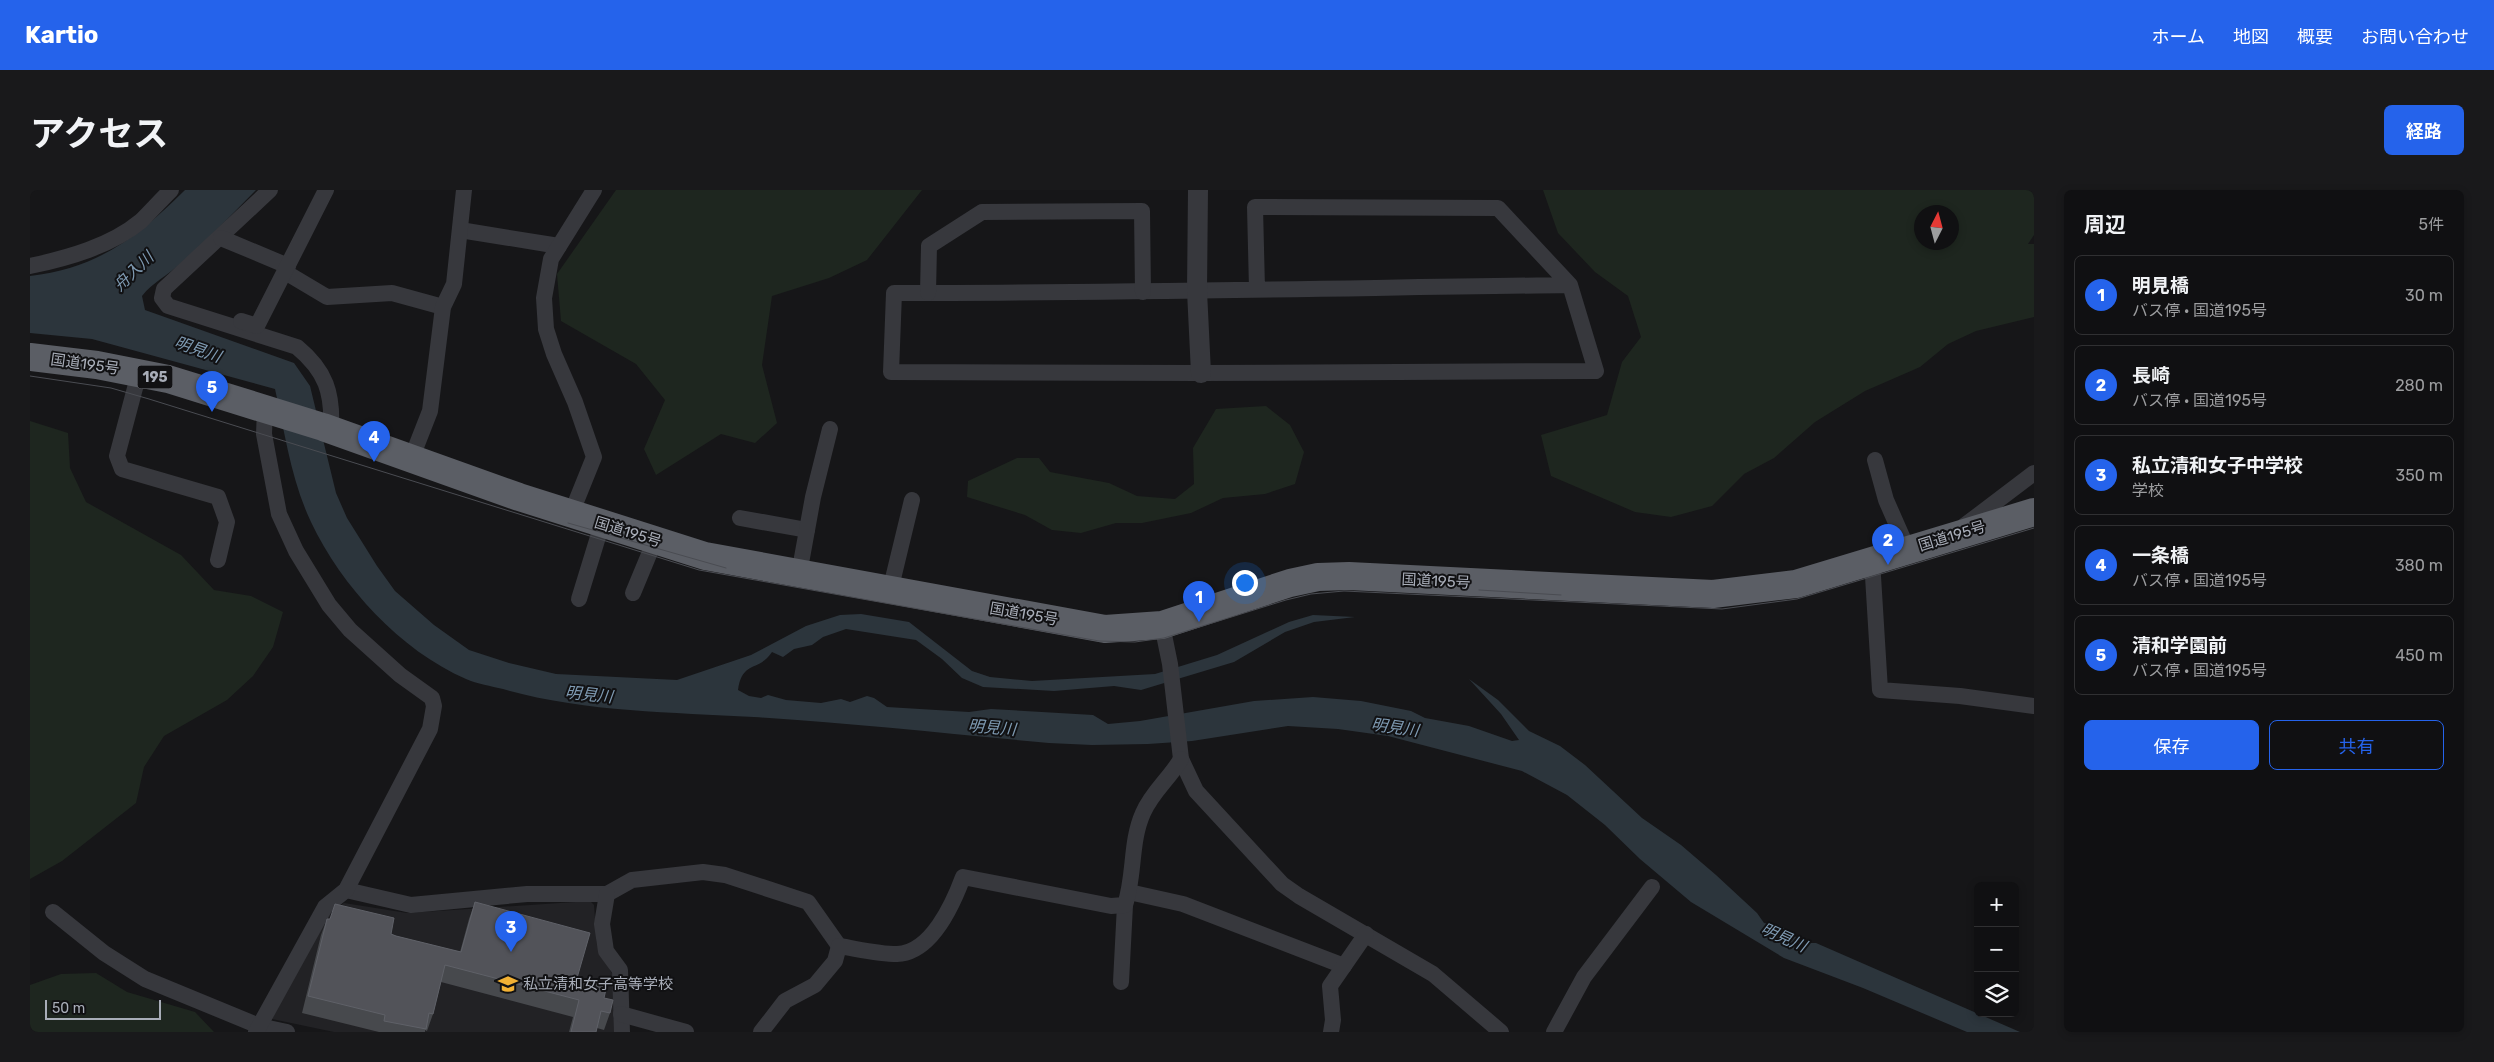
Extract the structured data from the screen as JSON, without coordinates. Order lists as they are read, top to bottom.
{
  "streets": {
    "highway": ["国道195号", "195"]
  },
  "water": ["舟入川", "明見川"],
  "places": {
    "school or university": ["私立清和女子高等学校"]
  },
  "scale_bar": "50 m",
  "north": "top",
  "page": {
    "header": "Kartio",
    "nav": [
      "ホーム",
      "地図",
      "概要",
      "お問い合わせ"
    ],
    "title": "アクセス",
    "buttons": [
      "経路",
      ["保存", "共有"]
    ],
    "heading": ["周辺", "5件"],
    "list": [
      {
        "mark": "1",
        "name": "明見橋",
        "note": "バス停 · 国道195号",
        "value": "30 m"
      },
      {
        "mark": "2",
        "name": "長崎",
        "note": "バス停 · 国道195号",
        "value": "280 m"
      },
      {
        "mark": "3",
        "name": "私立清和女子中学校",
        "note": "学校",
        "value": "350 m"
      },
      {
        "mark": "4",
        "name": "一条橋",
        "note": "バス停 · 国道195号",
        "value": "380 m"
      },
      {
        "mark": "5",
        "name": "清和学園前",
        "note": "バス停 · 国道195号",
        "value": "450 m"
      }
    ],
    "pins": [
      "5",
      "4",
      "2",
      "1",
      "3"
    ],
    "map_buttons": ["+", "−"],
    "scale": "50 m"
  }
}
